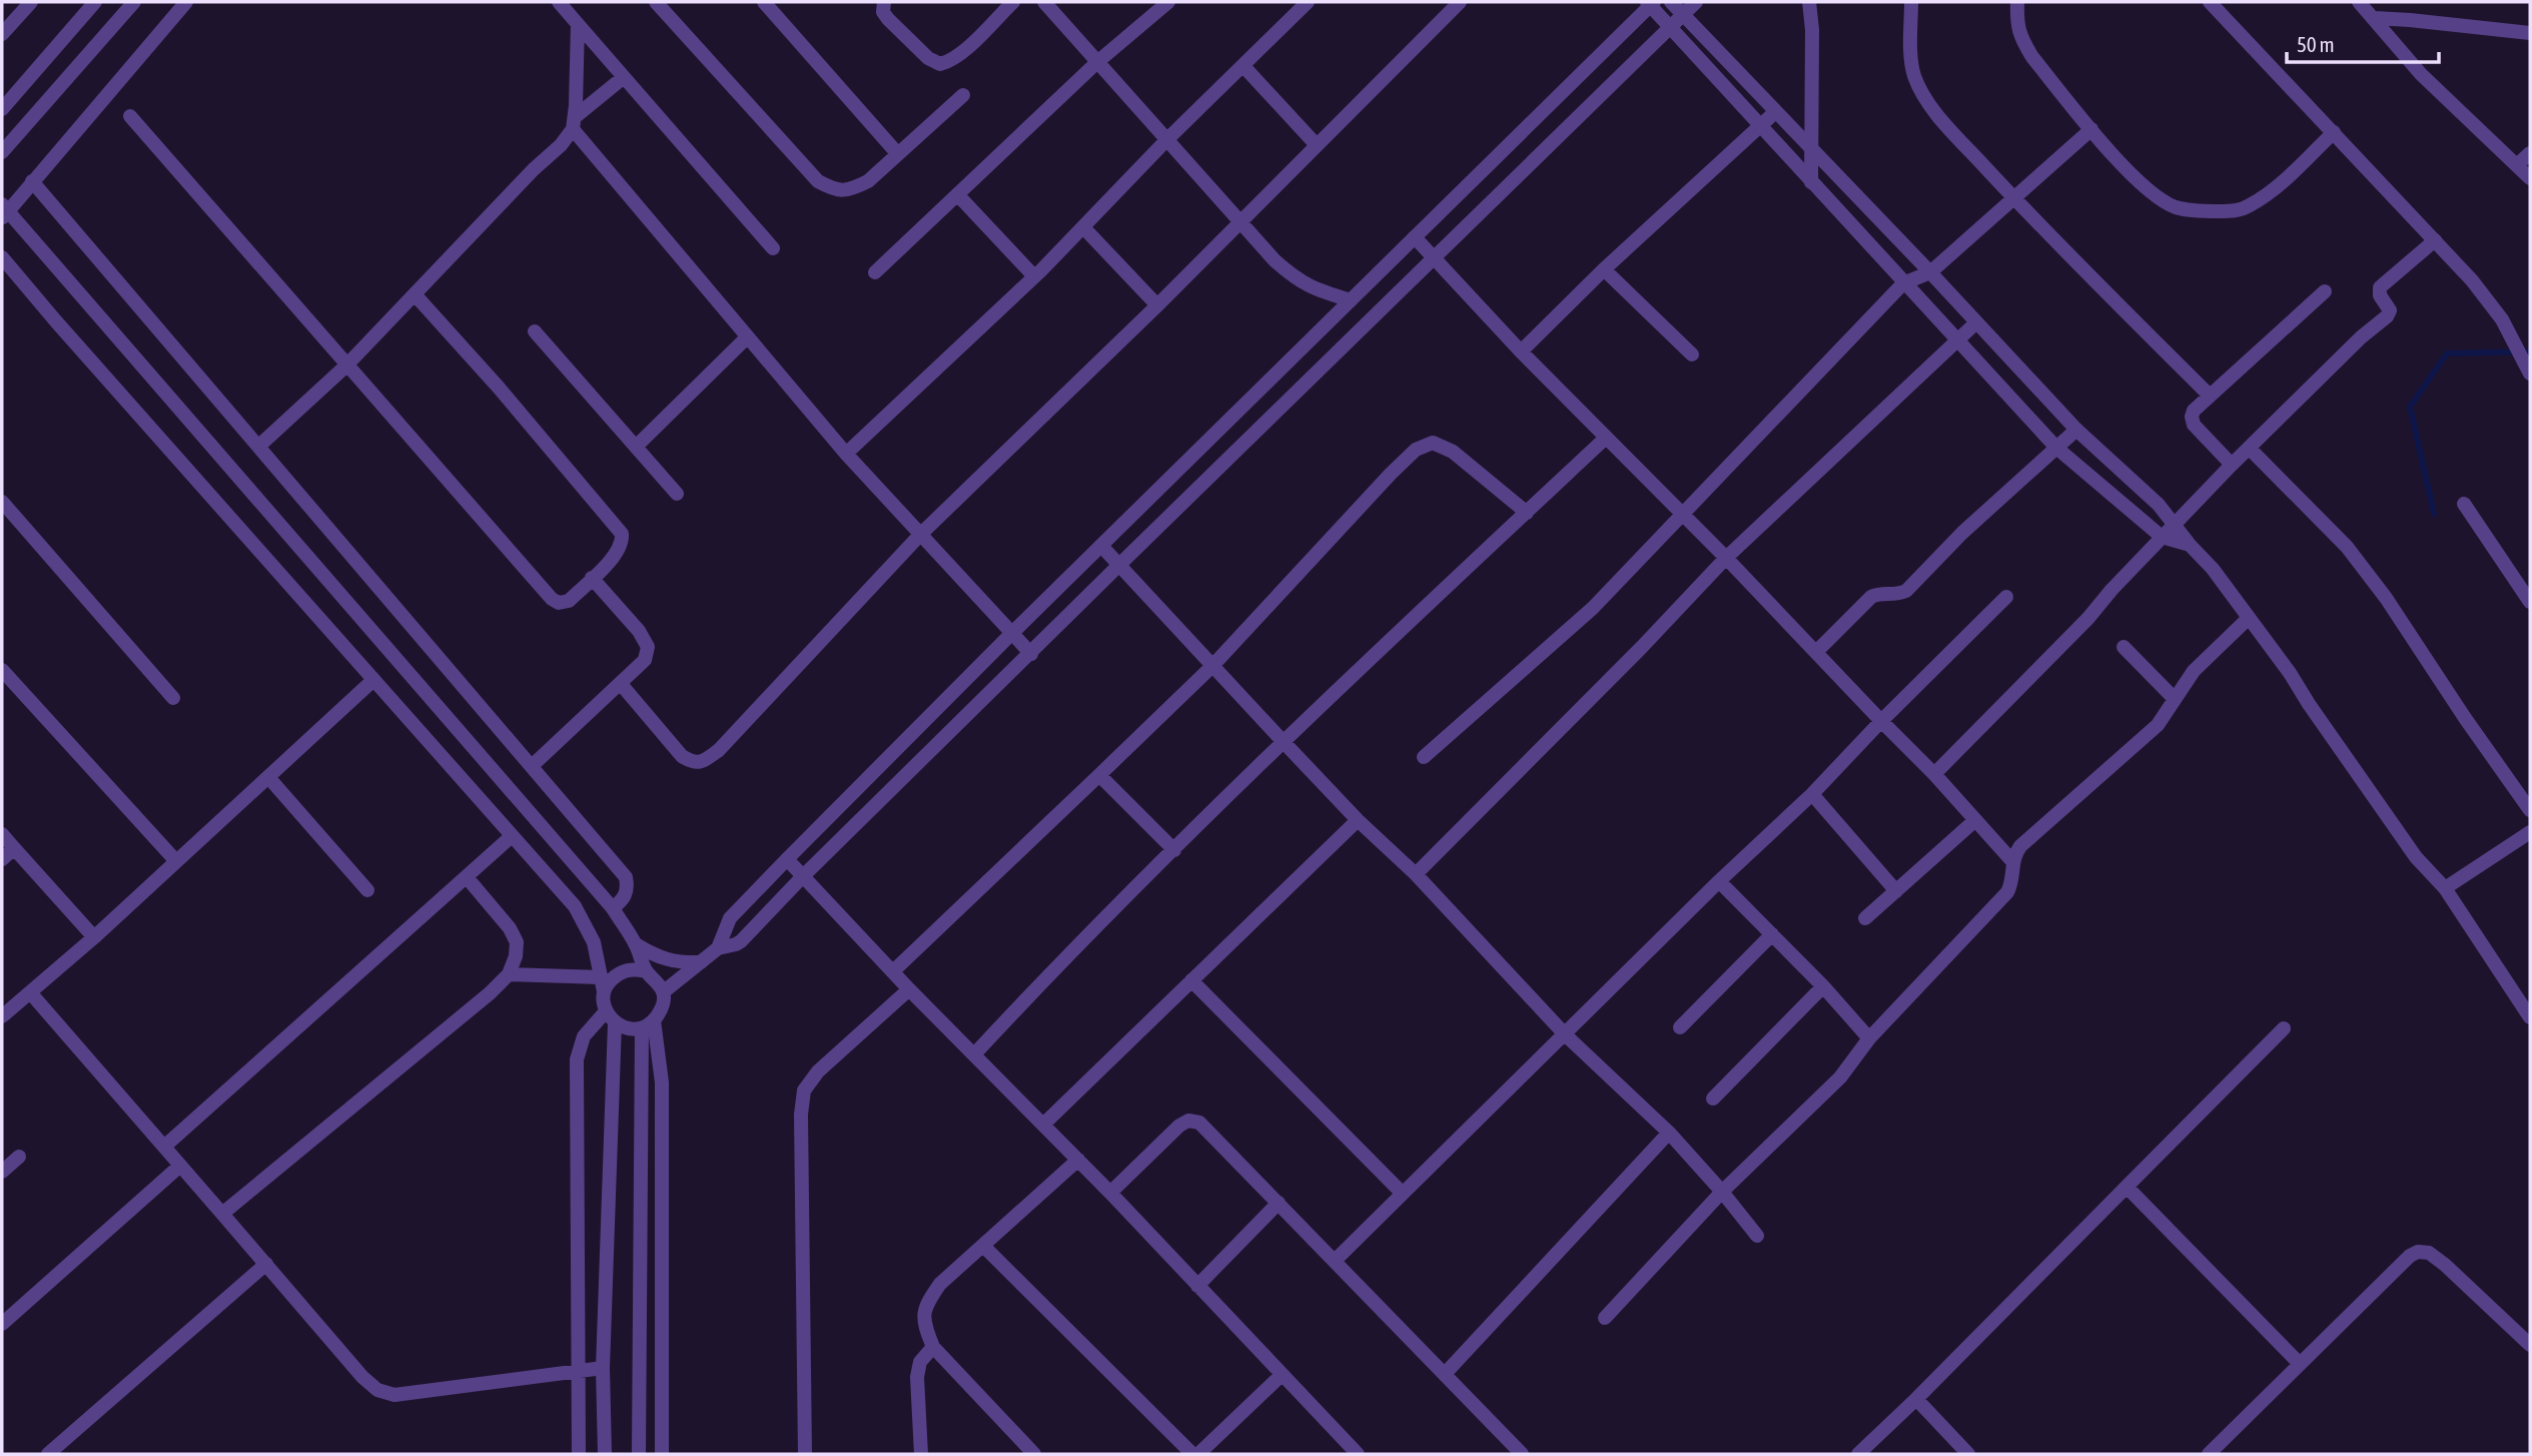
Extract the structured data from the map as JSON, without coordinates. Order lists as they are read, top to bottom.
{
  "scale_bar": "50 m"
}
